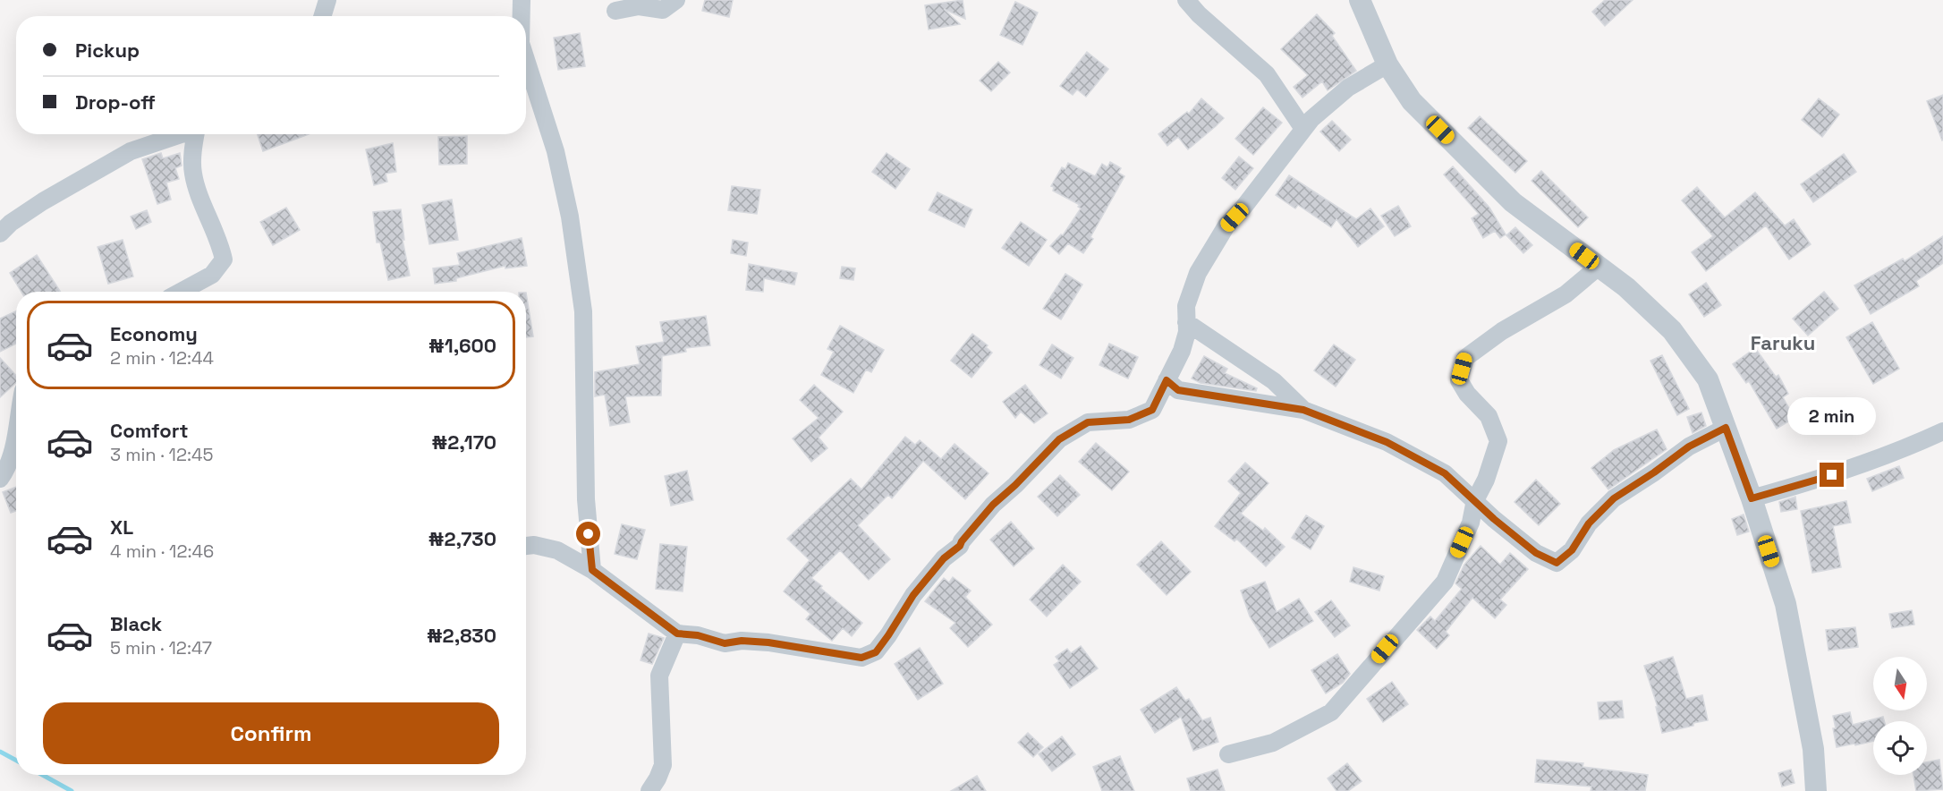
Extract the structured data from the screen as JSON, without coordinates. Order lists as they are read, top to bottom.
{
  "districts": ["Faruku"],
  "north": "bottom",
  "page": {
    "banner": ["Pickup", "Drop-off"],
    "list": [
      {
        "name": "Economy",
        "note": "2 min · 12:44",
        "value": "₦1,600"
      },
      {
        "name": "Comfort",
        "note": "3 min · 12:45",
        "value": "₦2,170"
      },
      {
        "name": "XL",
        "note": "4 min · 12:46",
        "value": "₦2,730"
      },
      {
        "name": "Black",
        "note": "5 min · 12:47",
        "value": "₦2,830"
      }
    ],
    "bubble": "2 min",
    "buttons": "Confirm"
  }
}
